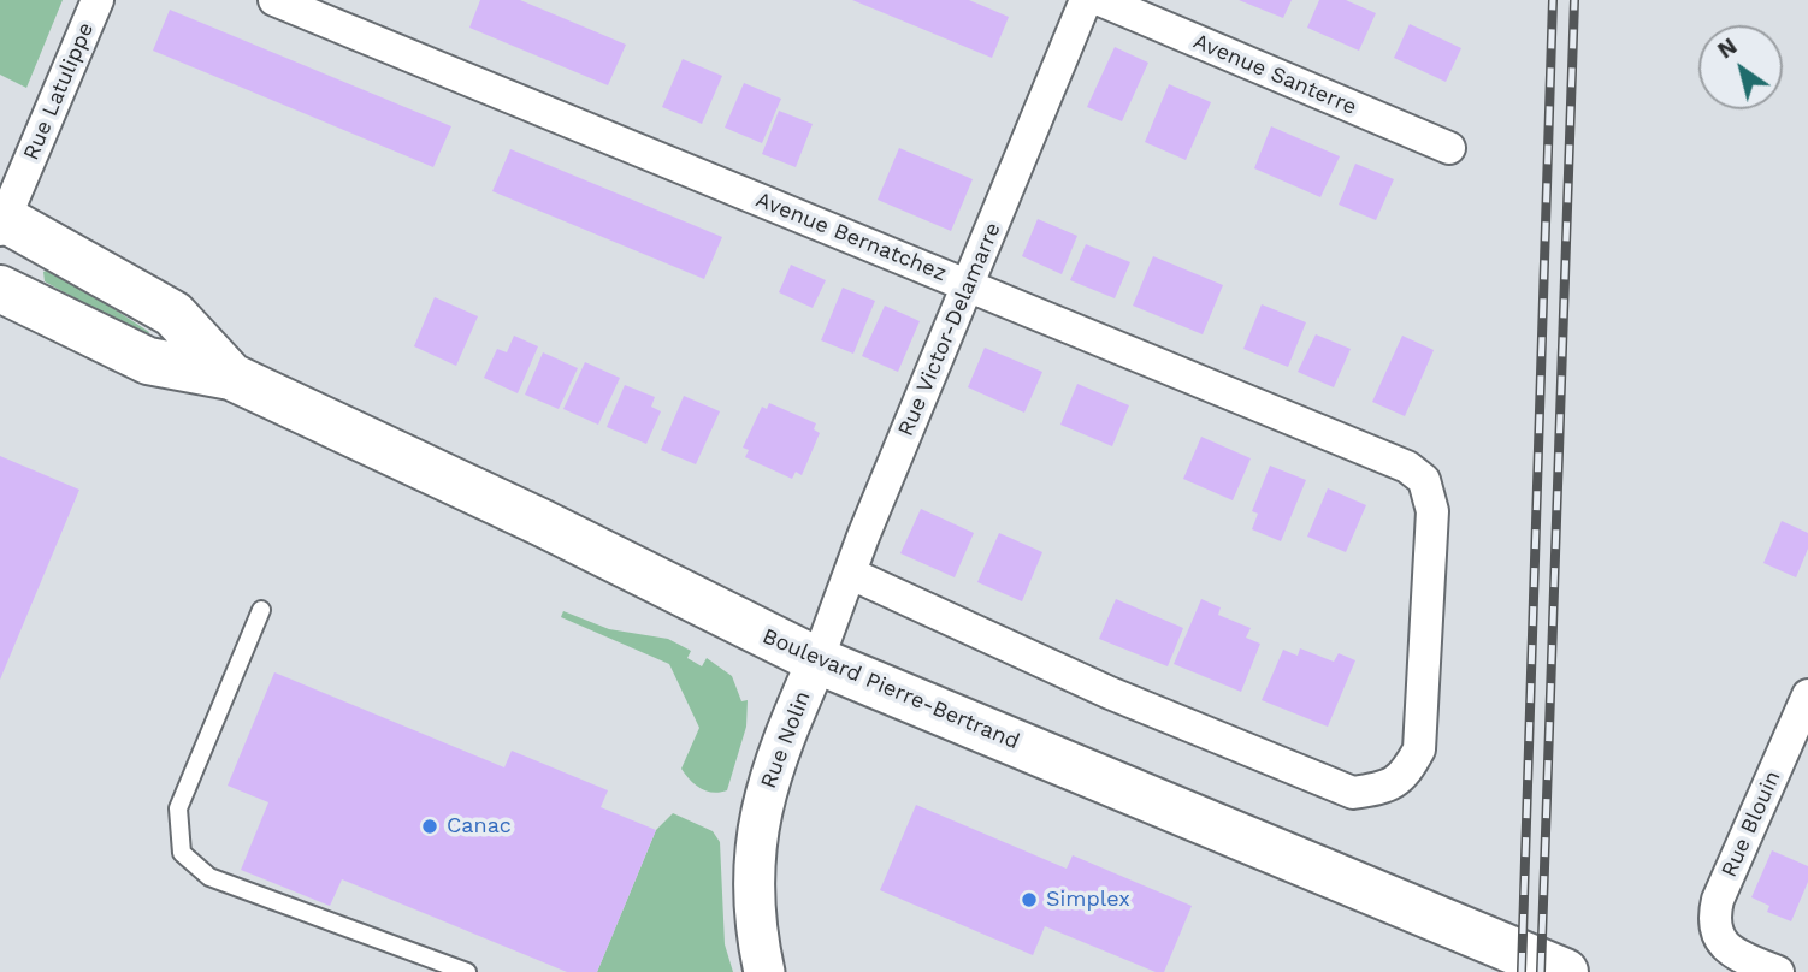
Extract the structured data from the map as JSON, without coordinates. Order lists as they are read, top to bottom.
{
  "streets": {
    "main road": ["Boulevard Pierre-Bertrand"],
    "street": [
      "Avenue Santerre",
      "Rue Latulippe",
      "Avenue Bernatchez",
      "Rue Victor-Delamarre",
      "Rue Nolin",
      "Rue Blouin"
    ]
  },
  "crossings": [
    ["Rue Latulippe", "Boulevard Pierre-Bertrand"],
    ["Avenue Bernatchez", "Rue Victor-Delamarre"],
    ["Rue Victor-Delamarre", "Boulevard Pierre-Bertrand"],
    ["Rue Victor-Delamarre", "Rue Nolin"],
    ["Boulevard Pierre-Bertrand", "Rue Nolin"]
  ],
  "places": ["Canac", "Simplex"],
  "north": "top left"
}
